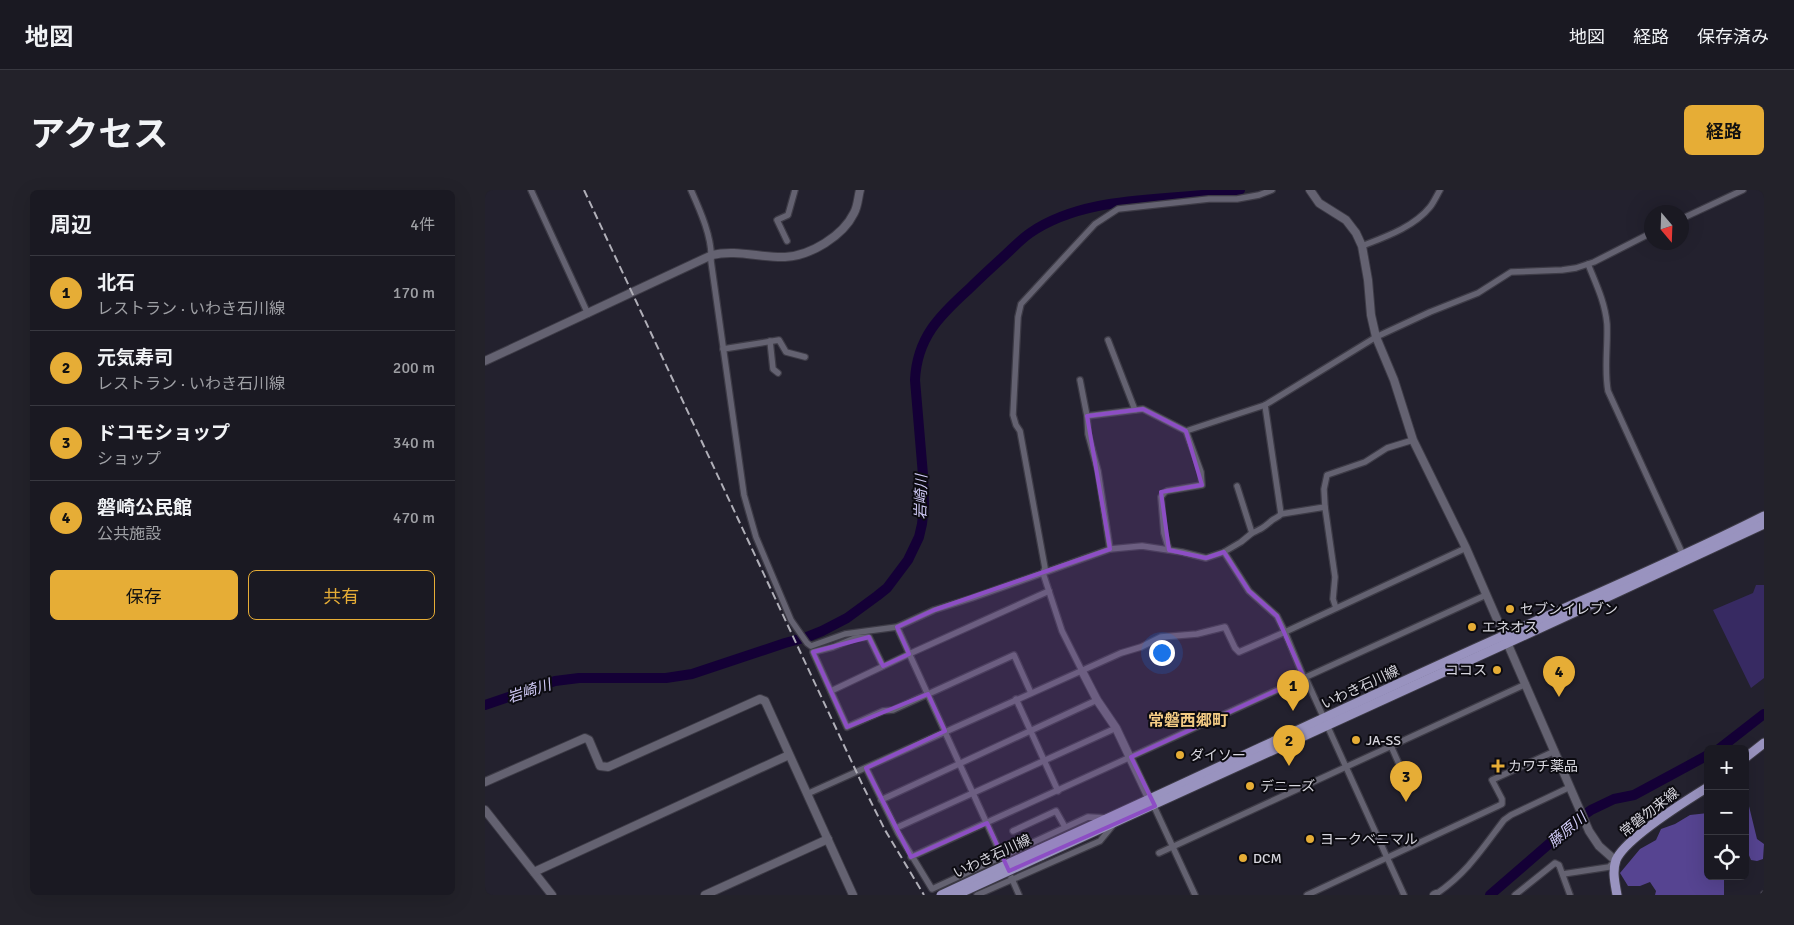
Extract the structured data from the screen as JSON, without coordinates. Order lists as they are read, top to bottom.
{
  "streets": {
    "main road": ["いわき石川線", "常磐勿来線"]
  },
  "districts": ["常磐西郷町"],
  "water": ["岩崎川", "藤原川"],
  "places": {
    "other": [
      "セブンイレブン",
      "エネオス",
      "ココス",
      "JA-SS",
      "ダイソー",
      "デニーズ",
      "ヨークベニマル",
      "DCM"
    ],
    "health": ["カワチ薬品"]
  },
  "north": "bottom",
  "page": {
    "header": "地図",
    "nav": ["地図", "経路", "保存済み"],
    "title": "アクセス",
    "buttons": [
      "経路",
      ["保存", "共有"]
    ],
    "heading": ["周辺", "4件"],
    "list": [
      {
        "mark": "1",
        "name": "北石",
        "note": "レストラン · いわき石川線",
        "value": "170 m"
      },
      {
        "mark": "2",
        "name": "元気寿司",
        "note": "レストラン · いわき石川線",
        "value": "200 m"
      },
      {
        "mark": "3",
        "name": "ドコモショップ",
        "note": "ショップ",
        "value": "340 m"
      },
      {
        "mark": "4",
        "name": "磐崎公民館",
        "note": "公共施設",
        "value": "470 m"
      }
    ],
    "pins": [
      "4",
      "1",
      "2",
      "3"
    ],
    "map_buttons": ["+", "−"]
  }
}
